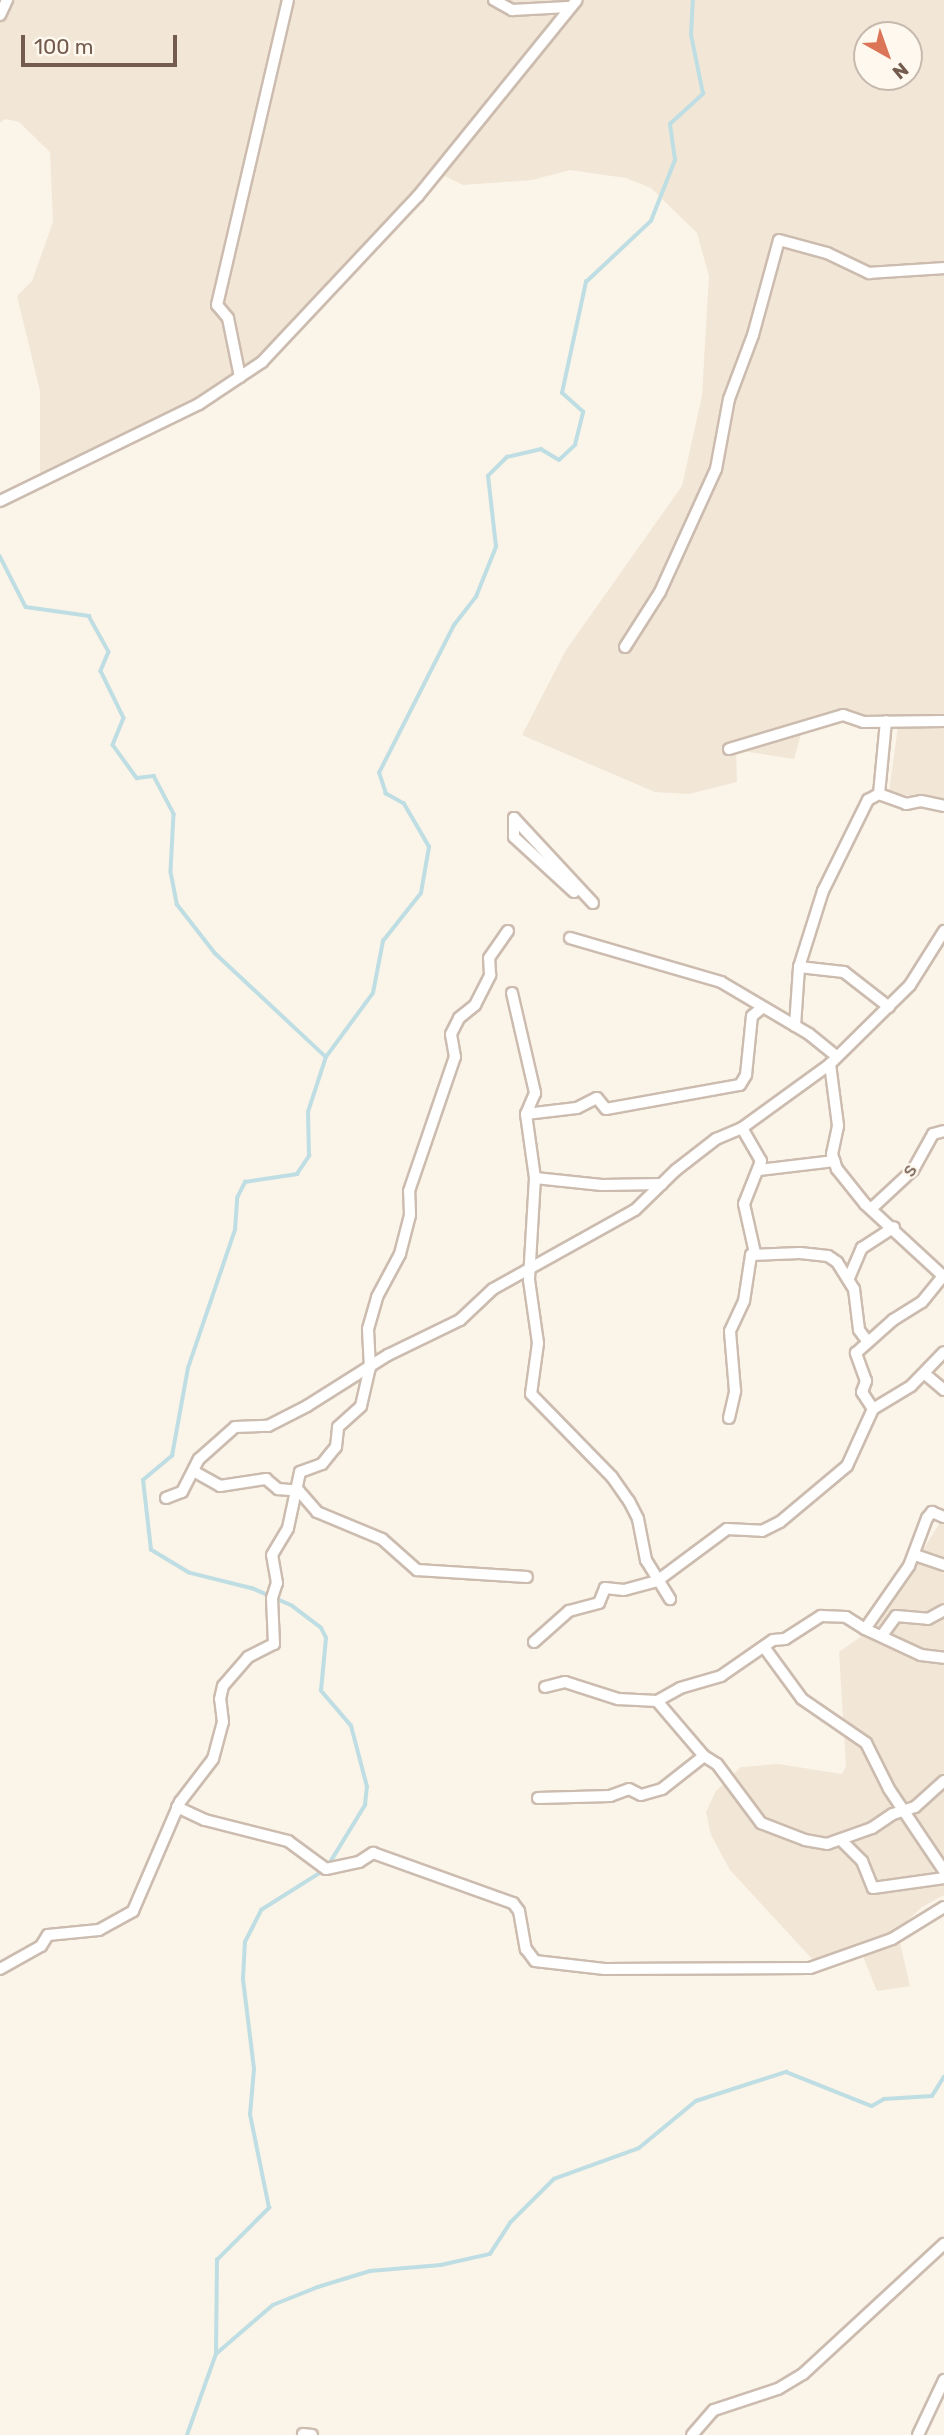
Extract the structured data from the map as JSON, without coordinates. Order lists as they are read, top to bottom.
{
  "streets": {
    "street": ["s"]
  },
  "scale_bar": "100 m",
  "north": "bottom right"
}
